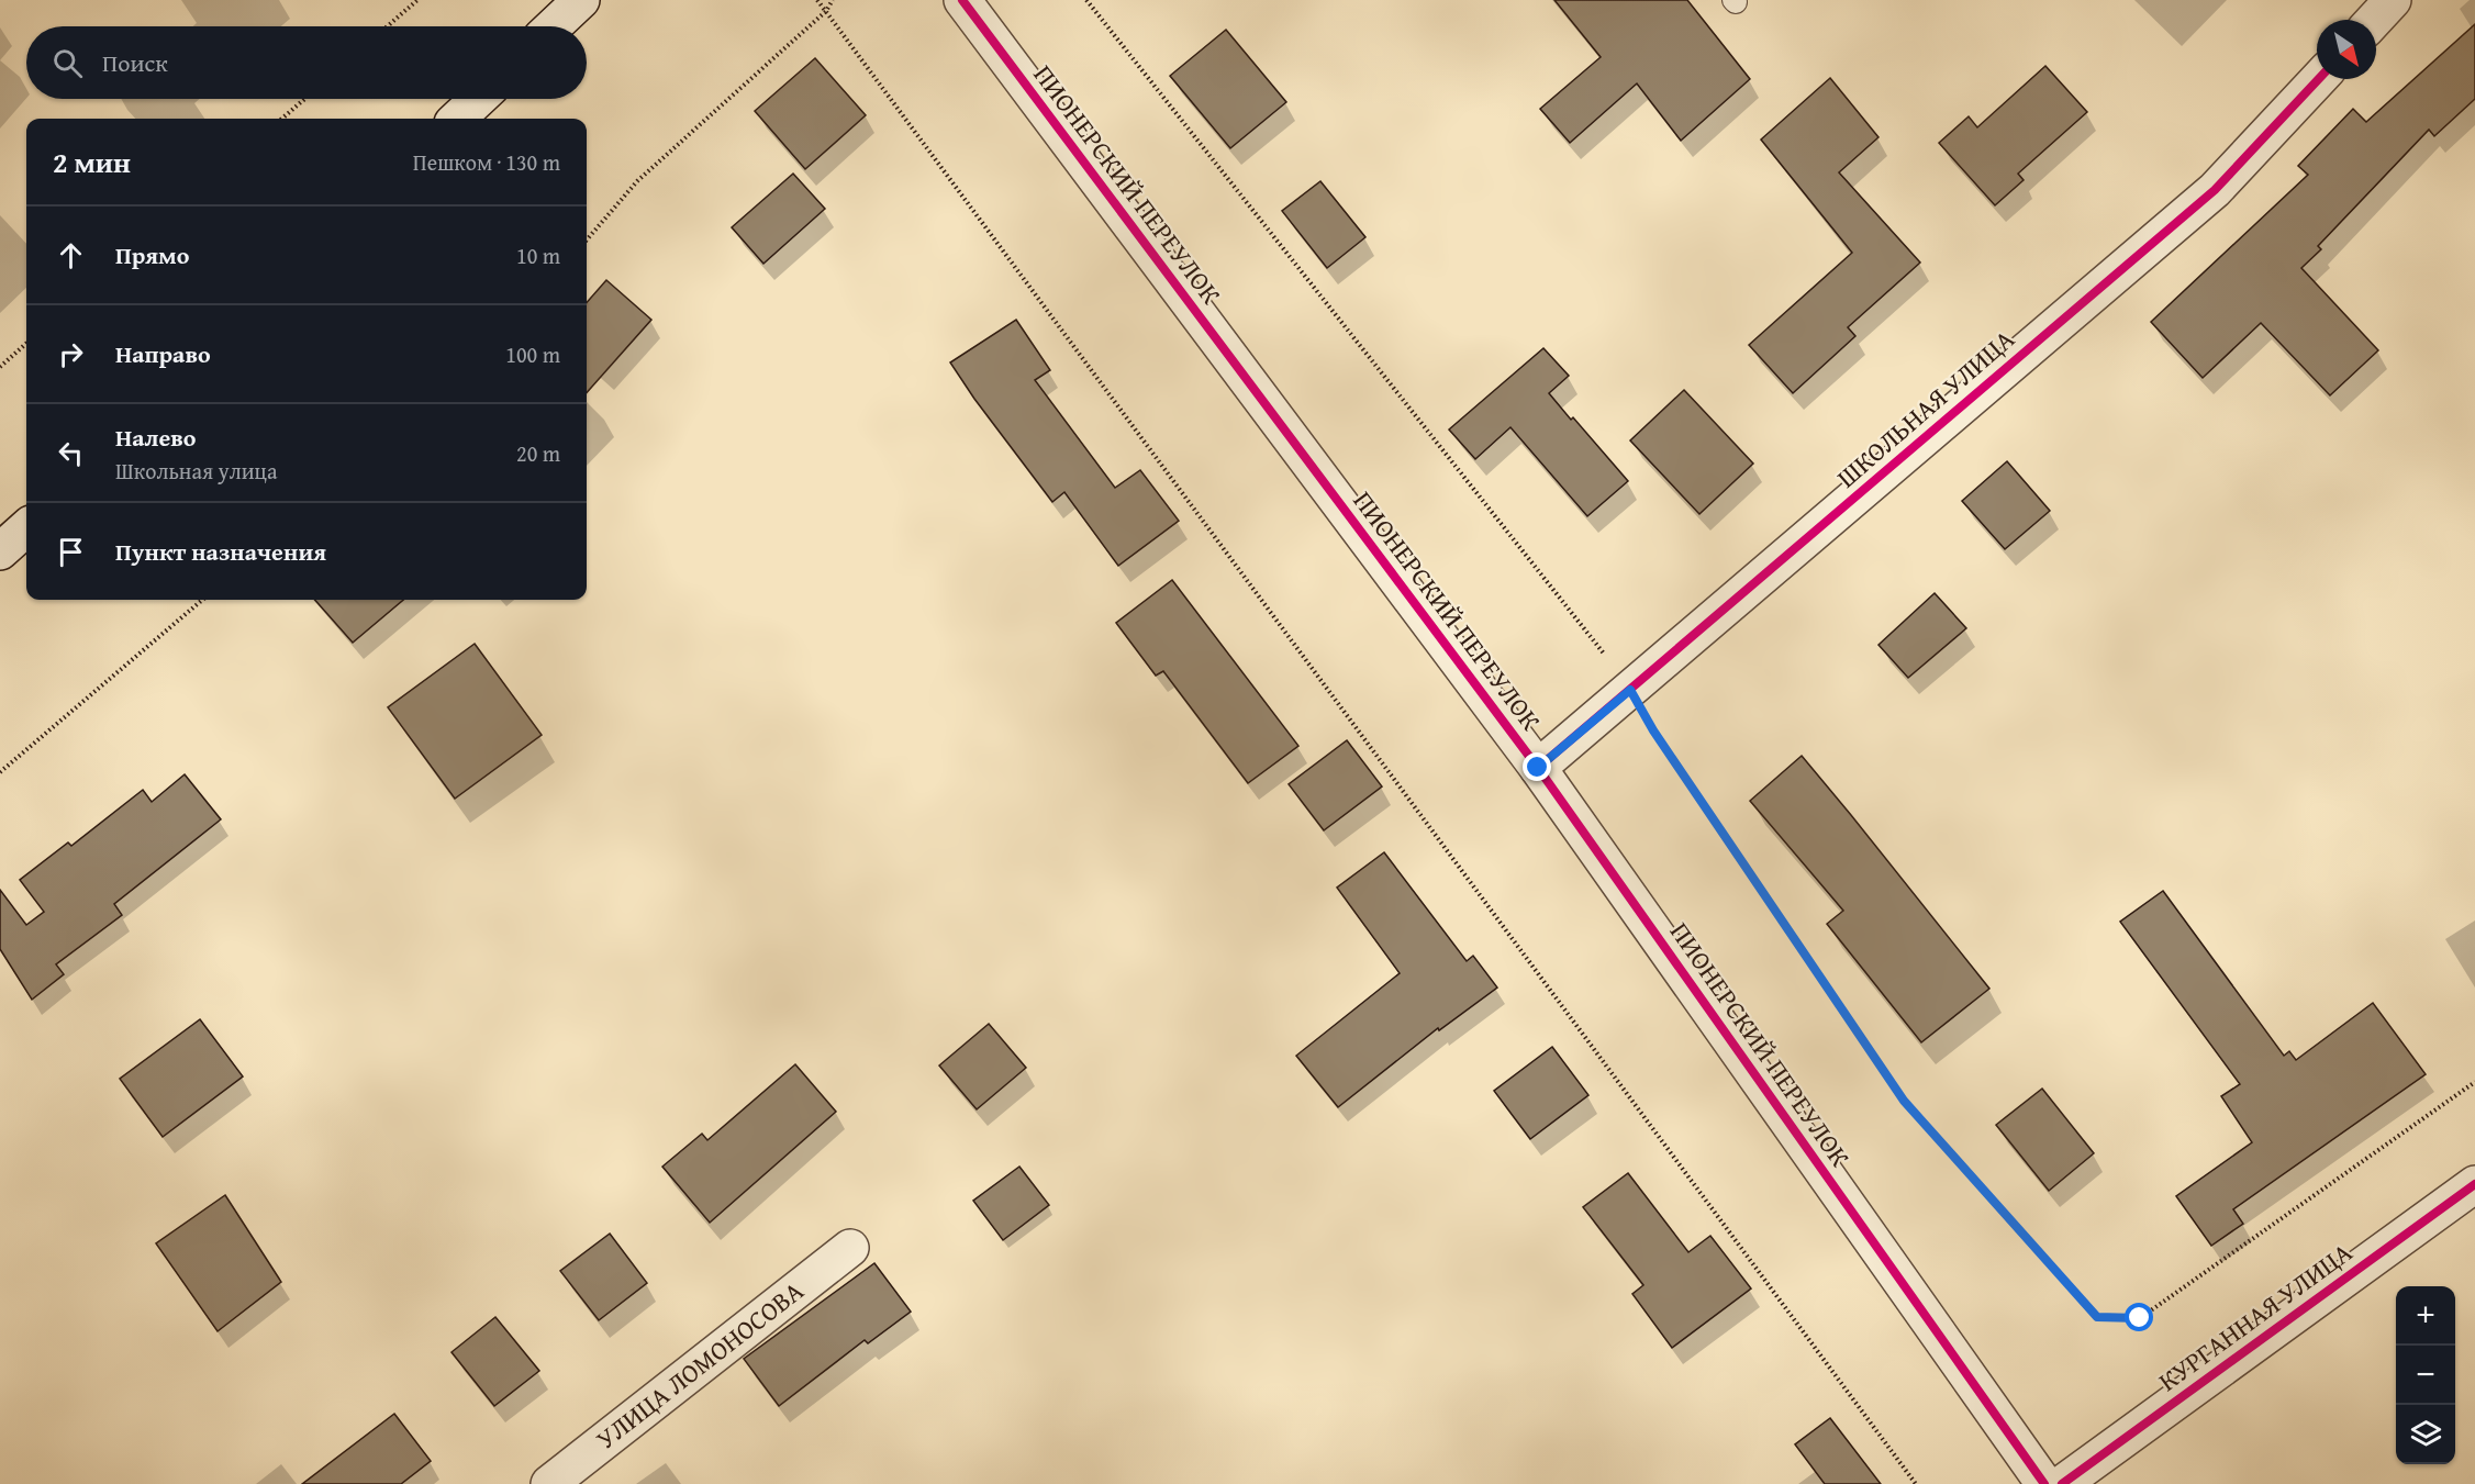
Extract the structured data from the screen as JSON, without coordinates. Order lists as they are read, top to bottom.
{
  "streets": {
    "street": [
      "ПИОНЕРСКИЙ ПЕРЕУЛОК",
      "ШКОЛЬНАЯ УЛИЦА",
      "КУРГАННАЯ УЛИЦА",
      "УЛИЦА ЛОМОНОСОВА"
    ]
  },
  "crossings": [
    ["ПИОНЕРСКИЙ ПЕРЕУЛОК", "ШКОЛЬНАЯ УЛИЦА"]
  ],
  "north": "bottom right",
  "page": {
    "search": "Поиск",
    "heading": ["2 мин", "Пешком · 130 m"],
    "list": [
      ["Прямо", "10 m"],
      ["Направо", "100 m"],
      ["Налево", "Школьная улица", "20 m"],
      "Пункт назначения"
    ],
    "map_buttons": ["+", "−"]
  }
}
